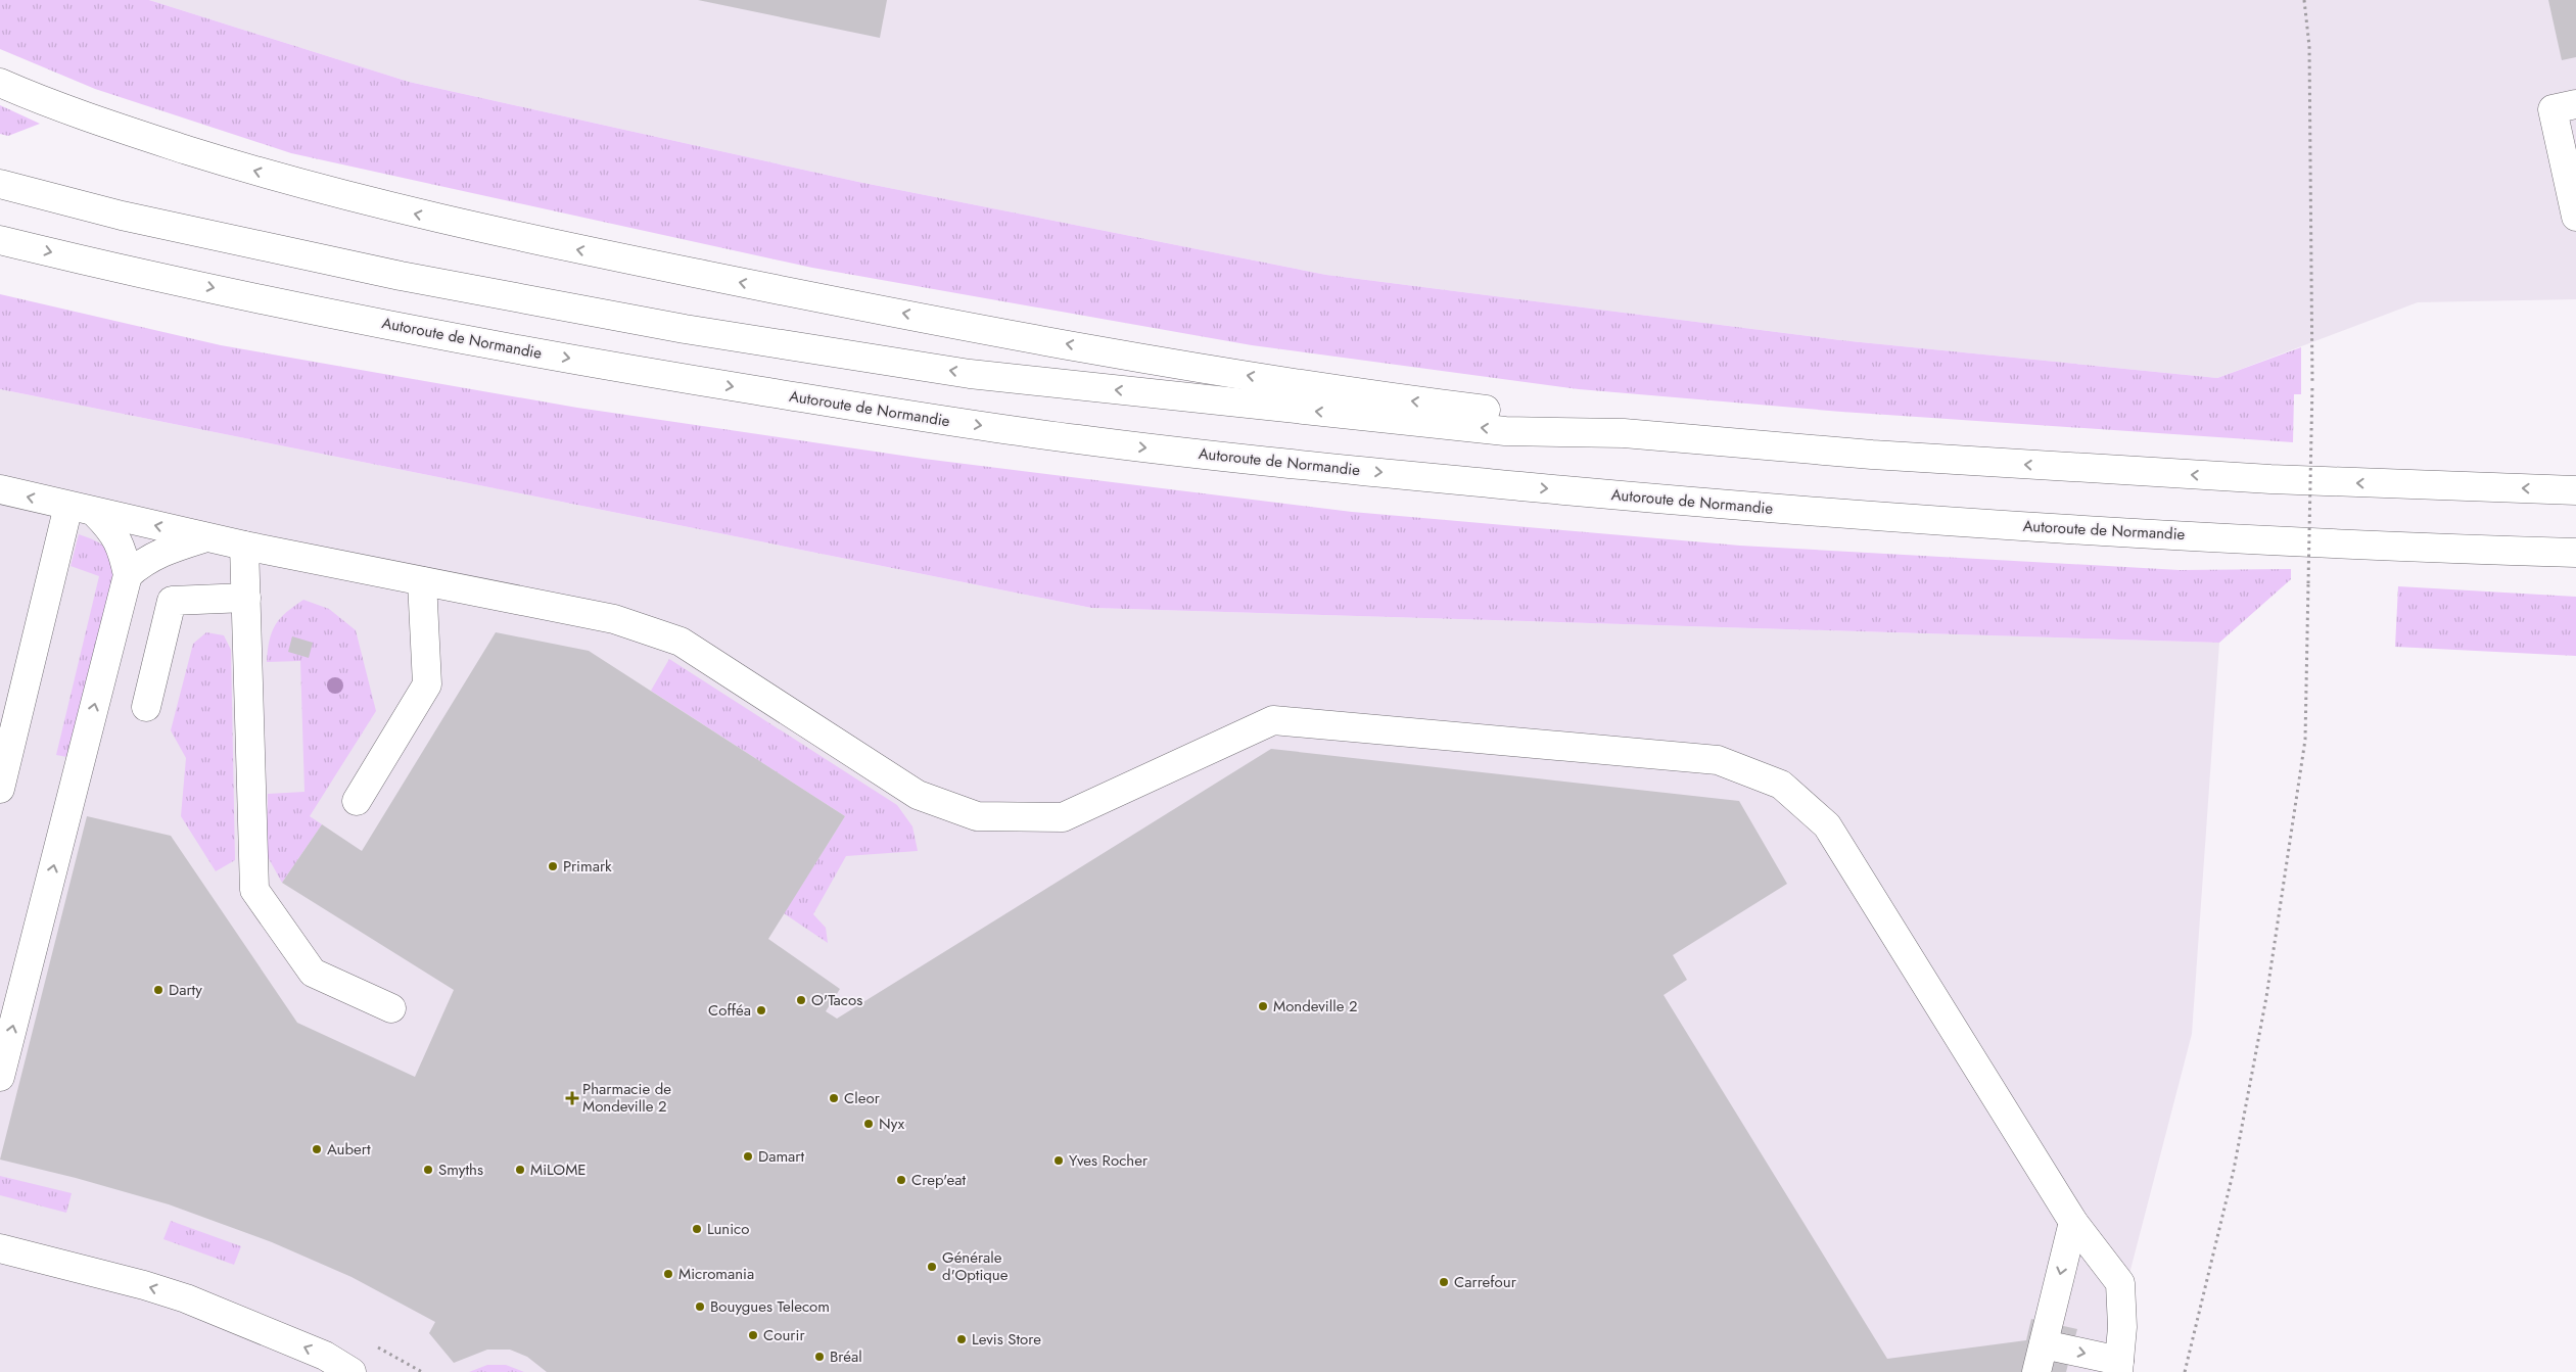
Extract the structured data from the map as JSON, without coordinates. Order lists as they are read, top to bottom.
{
  "streets": {
    "main road": ["Autoroute de Normandie"]
  },
  "places": {
    "other": [
      "Primark",
      "Darty",
      "O'Tacos",
      "Mondeville 2",
      "Cofféa",
      "Cleor",
      "Nyx",
      "Aubert",
      "Damart",
      "Yves Rocher",
      "Smyths",
      "MiLOME",
      "Crep'eat",
      "Lunico",
      "Générale d'Optique",
      "Micromania",
      "Carrefour",
      "Bouygues Telecom",
      "Courir",
      "Levis Store",
      "Bréal"
    ],
    "health": ["Pharmacie de Mondeville 2"]
  }
}
